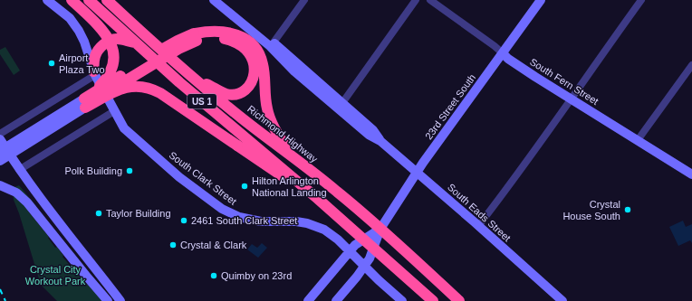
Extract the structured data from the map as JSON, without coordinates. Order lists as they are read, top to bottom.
{
  "streets": {
    "highway": ["US 1", "Richmond Highway"],
    "street": [
      "South Fern Street",
      "23rd Street South",
      "South Clark Street",
      "South Eads Street"
    ]
  },
  "crossings": [
    ["South Fern Street", "23rd Street South"],
    ["US 1", "23rd Street South"],
    ["23rd Street South", "Richmond Highway"],
    ["23rd Street South", "South Clark Street"],
    ["23rd Street South", "South Eads Street"]
  ],
  "parks": ["Crystal City Workout Park"],
  "places": [
    "Airport Plaza Two",
    "Polk Building",
    "Hilton Arlington National Landing",
    "Crystal House South",
    "Taylor Building",
    "2461 South Clark Street",
    "Crystal & Clark",
    "Quimby on 23rd"
  ]
}
